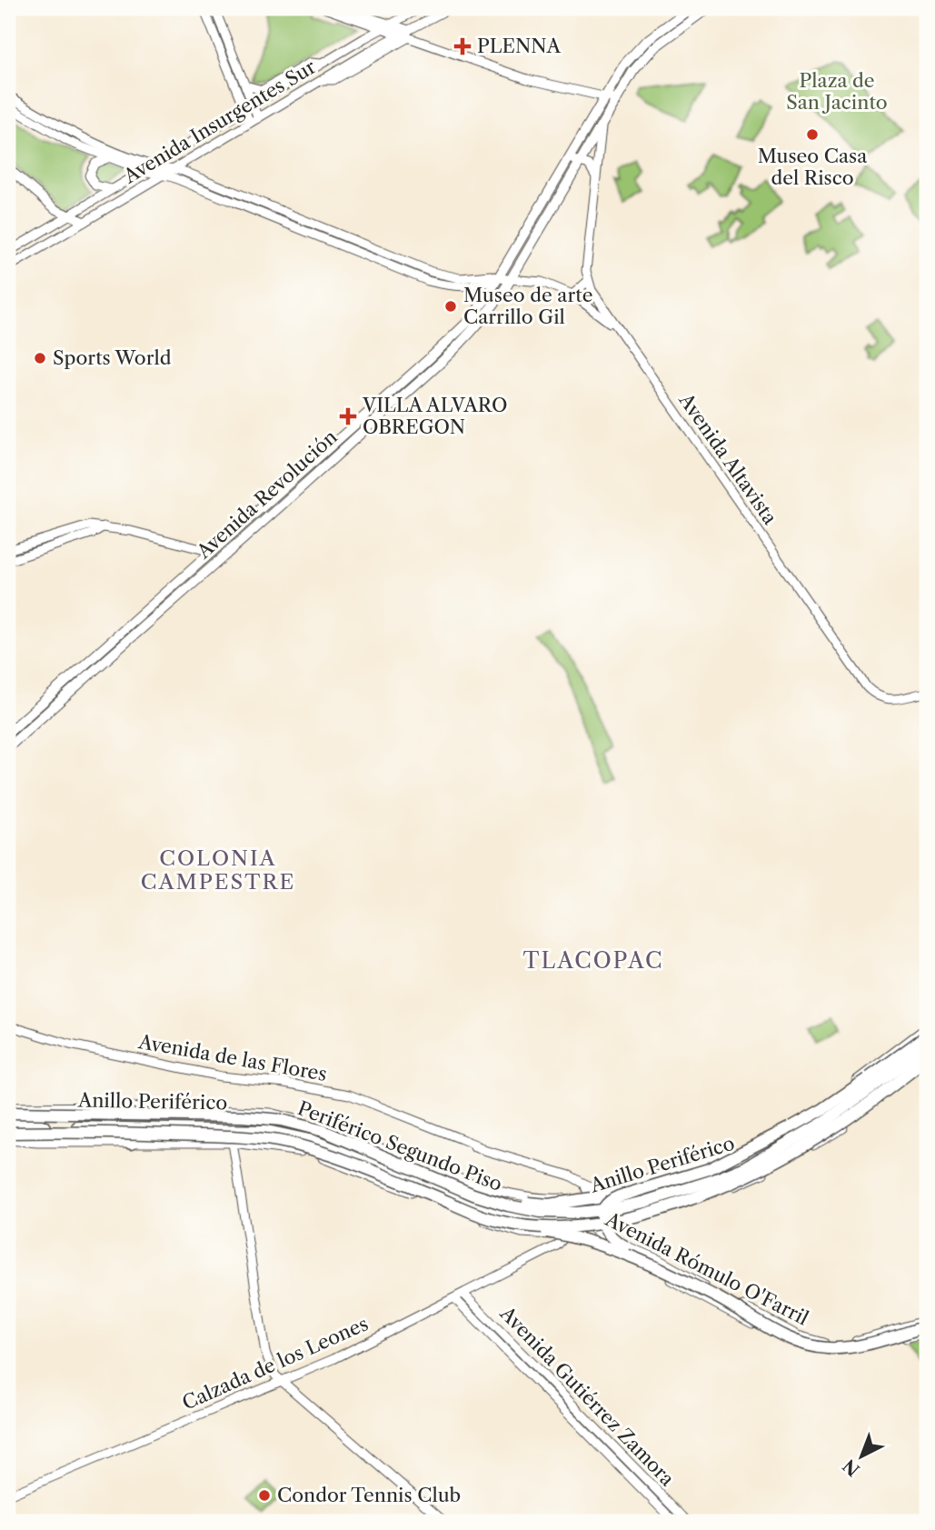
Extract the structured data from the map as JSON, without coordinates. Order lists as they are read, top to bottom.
{
  "streets": {
    "highway": ["Anillo Periférico", "Periférico Segundo Piso"],
    "main road": [
      "Avenida Insurgentes Sur",
      "Avenida Altavista",
      "Avenida Revolución",
      "Avenida de las Flores",
      "Avenida Rómulo O'Farril",
      "Calzada de los Leones",
      "Avenida Gutiérrez Zamora"
    ]
  },
  "crossings": [
    ["Anillo Periférico", "Periférico Segundo Piso"],
    ["Avenida Rómulo O'Farril", "Calzada de los Leones"],
    ["Calzada de los Leones", "Avenida Gutiérrez Zamora"]
  ],
  "districts": ["COLONIA CAMPESTRE", "TLACOPAC"],
  "parks": ["Plaza de San Jacinto"],
  "places": {
    "health": ["PLENNA", "VILLA ALVARO OBREGON"],
    "other": [
      "Museo Casa del Risco",
      "Museo de arte Carrillo Gil",
      "Sports World",
      "Condor Tennis Club"
    ]
  },
  "north": "bottom left"
}
